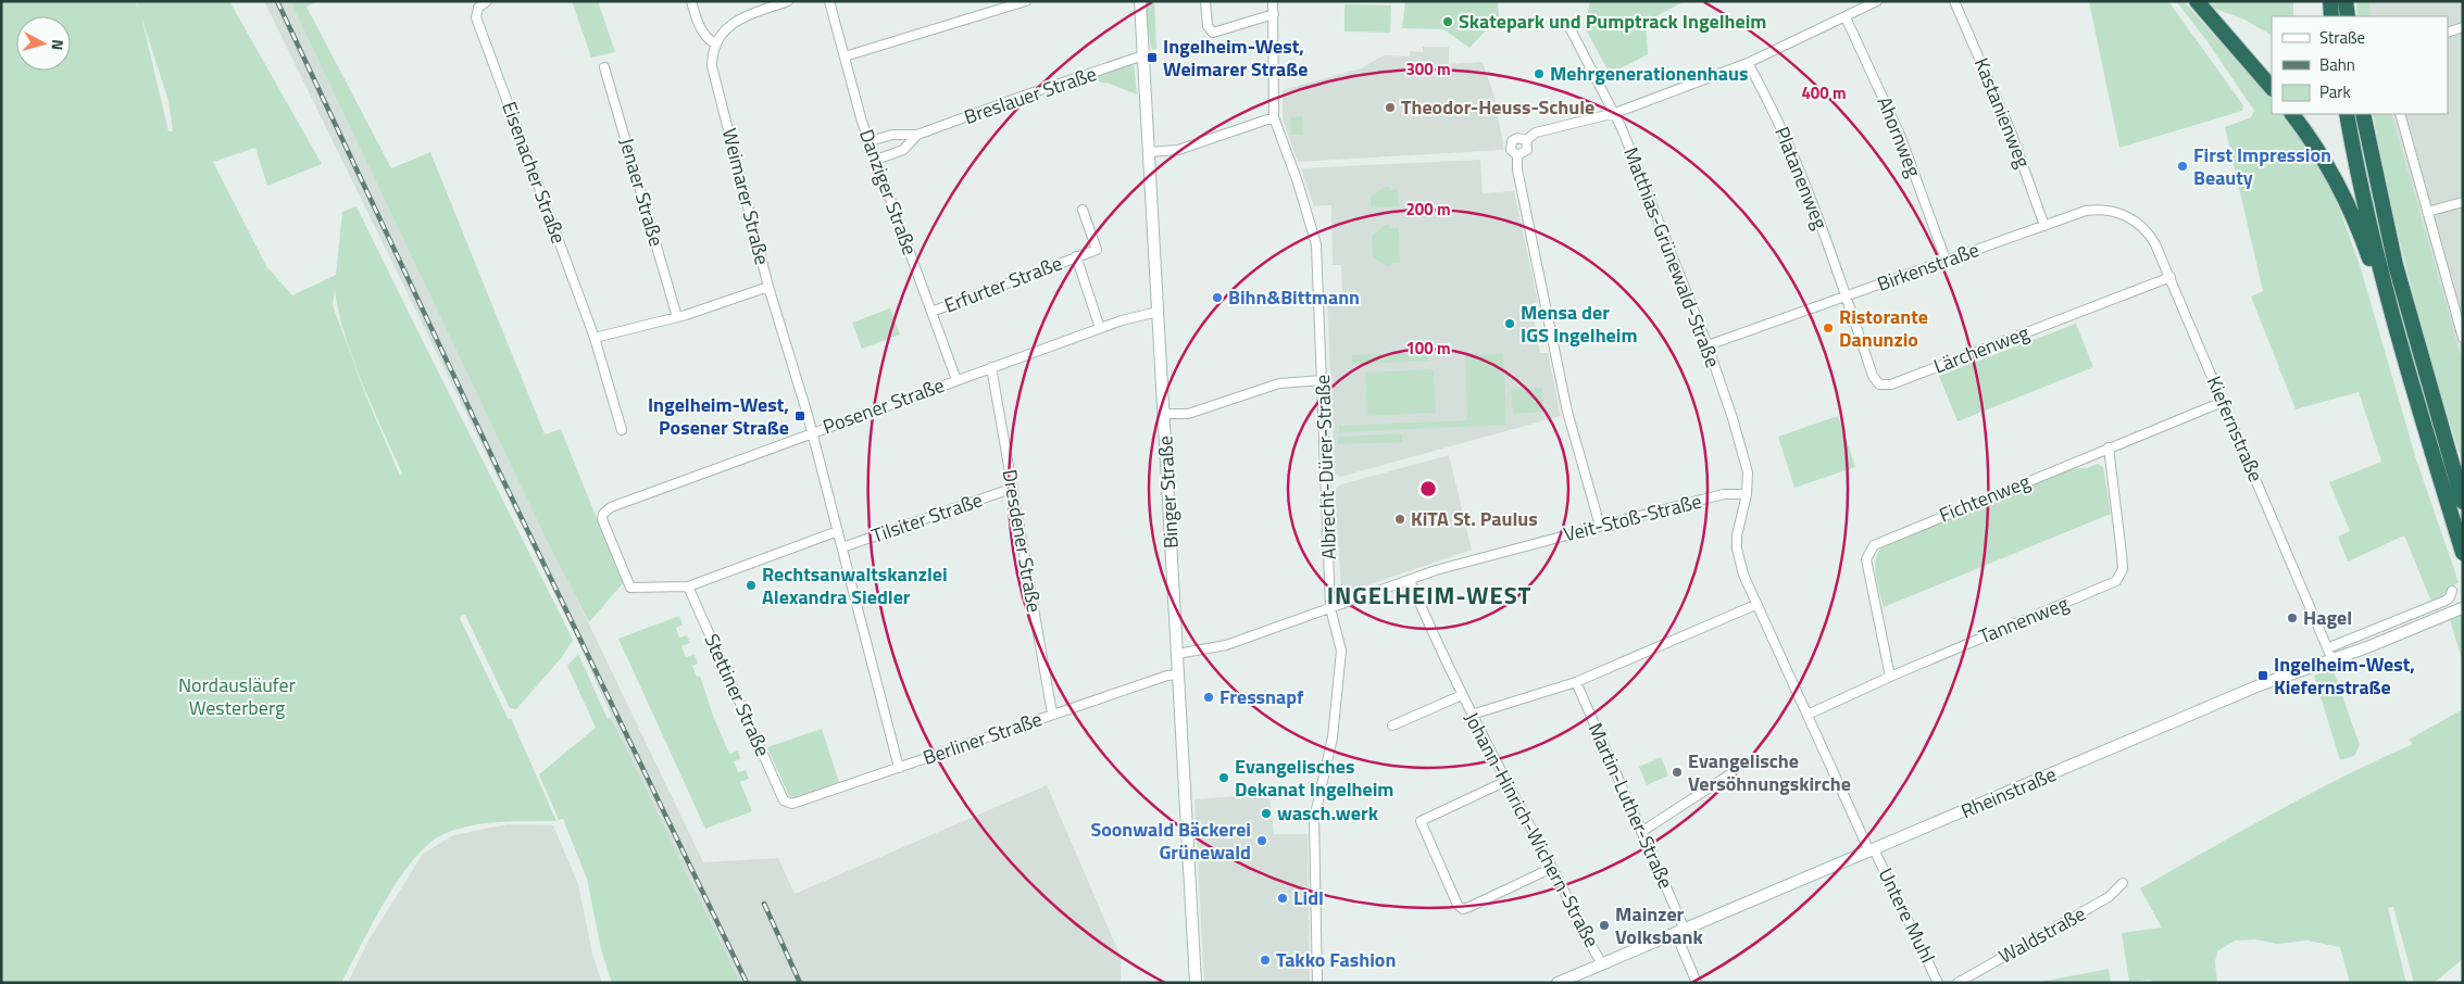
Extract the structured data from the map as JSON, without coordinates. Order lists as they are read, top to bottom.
{
  "streets": {
    "main road": ["Binger Straße", "Rheinstraße"],
    "street": [
      "Breslauer Straße",
      "Kastanienweg",
      "Ahornweg",
      "Eisenacher Straße",
      "Platanenweg",
      "Jenaer Straße",
      "Danziger Straße",
      "Weimarer Straße",
      "Matthias-Grünewald-Straße",
      "Birkenstraße",
      "Erfurter Straße",
      "Lärchenweg",
      "Posener Straße",
      "Kiefernstraße",
      "Albrecht-Dürer-Straße",
      "Fichtenweg",
      "Tilsiter Straße",
      "Veit-Stoß-Straße",
      "Dresdener Straße",
      "Tannenweg",
      "Stettiner Straße",
      "Berliner Straße",
      "Martin-Luther-Straße",
      "Johann-Hinrich-Wichern-Straße",
      "Untere Muhl",
      "Waldstraße"
    ]
  },
  "crossings": [
    ["Breslauer Straße", "Danziger Straße"],
    ["Breslauer Straße", "Binger Straße"],
    ["Kastanienweg", "Birkenstraße"],
    ["Ahornweg", "Birkenstraße"],
    ["Platanenweg", "Birkenstraße"],
    ["Platanenweg", "Lärchenweg"],
    ["Danziger Straße", "Erfurter Straße"],
    ["Danziger Straße", "Posener Straße"],
    ["Weimarer Straße", "Posener Straße"],
    ["Weimarer Straße", "Tilsiter Straße"],
    ["Weimarer Straße", "Berliner Straße"],
    ["Matthias-Grünewald-Straße", "Birkenstraße"],
    ["Matthias-Grünewald-Straße", "Veit-Stoß-Straße"],
    ["Matthias-Grünewald-Straße", "Tannenweg"],
    ["Matthias-Grünewald-Straße", "Untere Muhl"],
    ["Birkenstraße", "Lärchenweg"],
    ["Birkenstraße", "Kiefernstraße"],
    ["Erfurter Straße", "Posener Straße"],
    ["Lärchenweg", "Kiefernstraße"],
    ["Posener Straße", "Binger Straße"],
    ["Posener Straße", "Dresdener Straße"],
    ["Posener Straße", "Stettiner Straße"],
    ["Kiefernstraße", "Fichtenweg"],
    ["Kiefernstraße", "Rheinstraße"],
    ["Albrecht-Dürer-Straße", "Veit-Stoß-Straße"],
    ["Binger Straße", "Veit-Stoß-Straße"],
    ["Binger Straße", "Berliner Straße"],
    ["Fichtenweg", "Tannenweg"],
    ["Tilsiter Straße", "Dresdener Straße"],
    ["Veit-Stoß-Straße", "Johann-Hinrich-Wichern-Straße"],
    ["Dresdener Straße", "Berliner Straße"],
    ["Tannenweg", "Untere Muhl"],
    ["Stettiner Straße", "Berliner Straße"],
    ["Rheinstraße", "Martin-Luther-Straße"],
    ["Rheinstraße", "Johann-Hinrich-Wichern-Straße"],
    ["Rheinstraße", "Untere Muhl"]
  ],
  "districts": ["INGELHEIM-WEST"],
  "parks": ["Nordausläufer Westerberg"],
  "places": {
    "other": [
      "Skatepark und Pumptrack Ingelheim",
      "Mehrgenerationenhaus",
      "Theodor-Heuss-Schule",
      "First Impression Beauty",
      "Bihn&Bittmann",
      "Mensa der IGS Ingelheim",
      "Ristorante Danunzio",
      "KiTA St. Paulus",
      "Rechtsanwaltskanzlei Alexandra Siedler",
      "Hagel",
      "Fressnapf",
      "Evangelische Versöhnungskirche",
      "Evangelisches Dekanat Ingelheim",
      "wasch.werk",
      "Soonwald Bäckerei Grünewald",
      "Lidl",
      "Mainzer Volksbank",
      "Takko Fashion"
    ],
    "transit": ["Ingelheim-West, Weimarer Straße", "Ingelheim-West, Posener Straße", "Ingelheim-West, Kiefernstraße"]
  },
  "legend": ["Straße", "Bahn", "Park"],
  "north": "right",
  "rings": [
    "300 m",
    "400 m",
    "200 m",
    "100 m"
  ]
}
